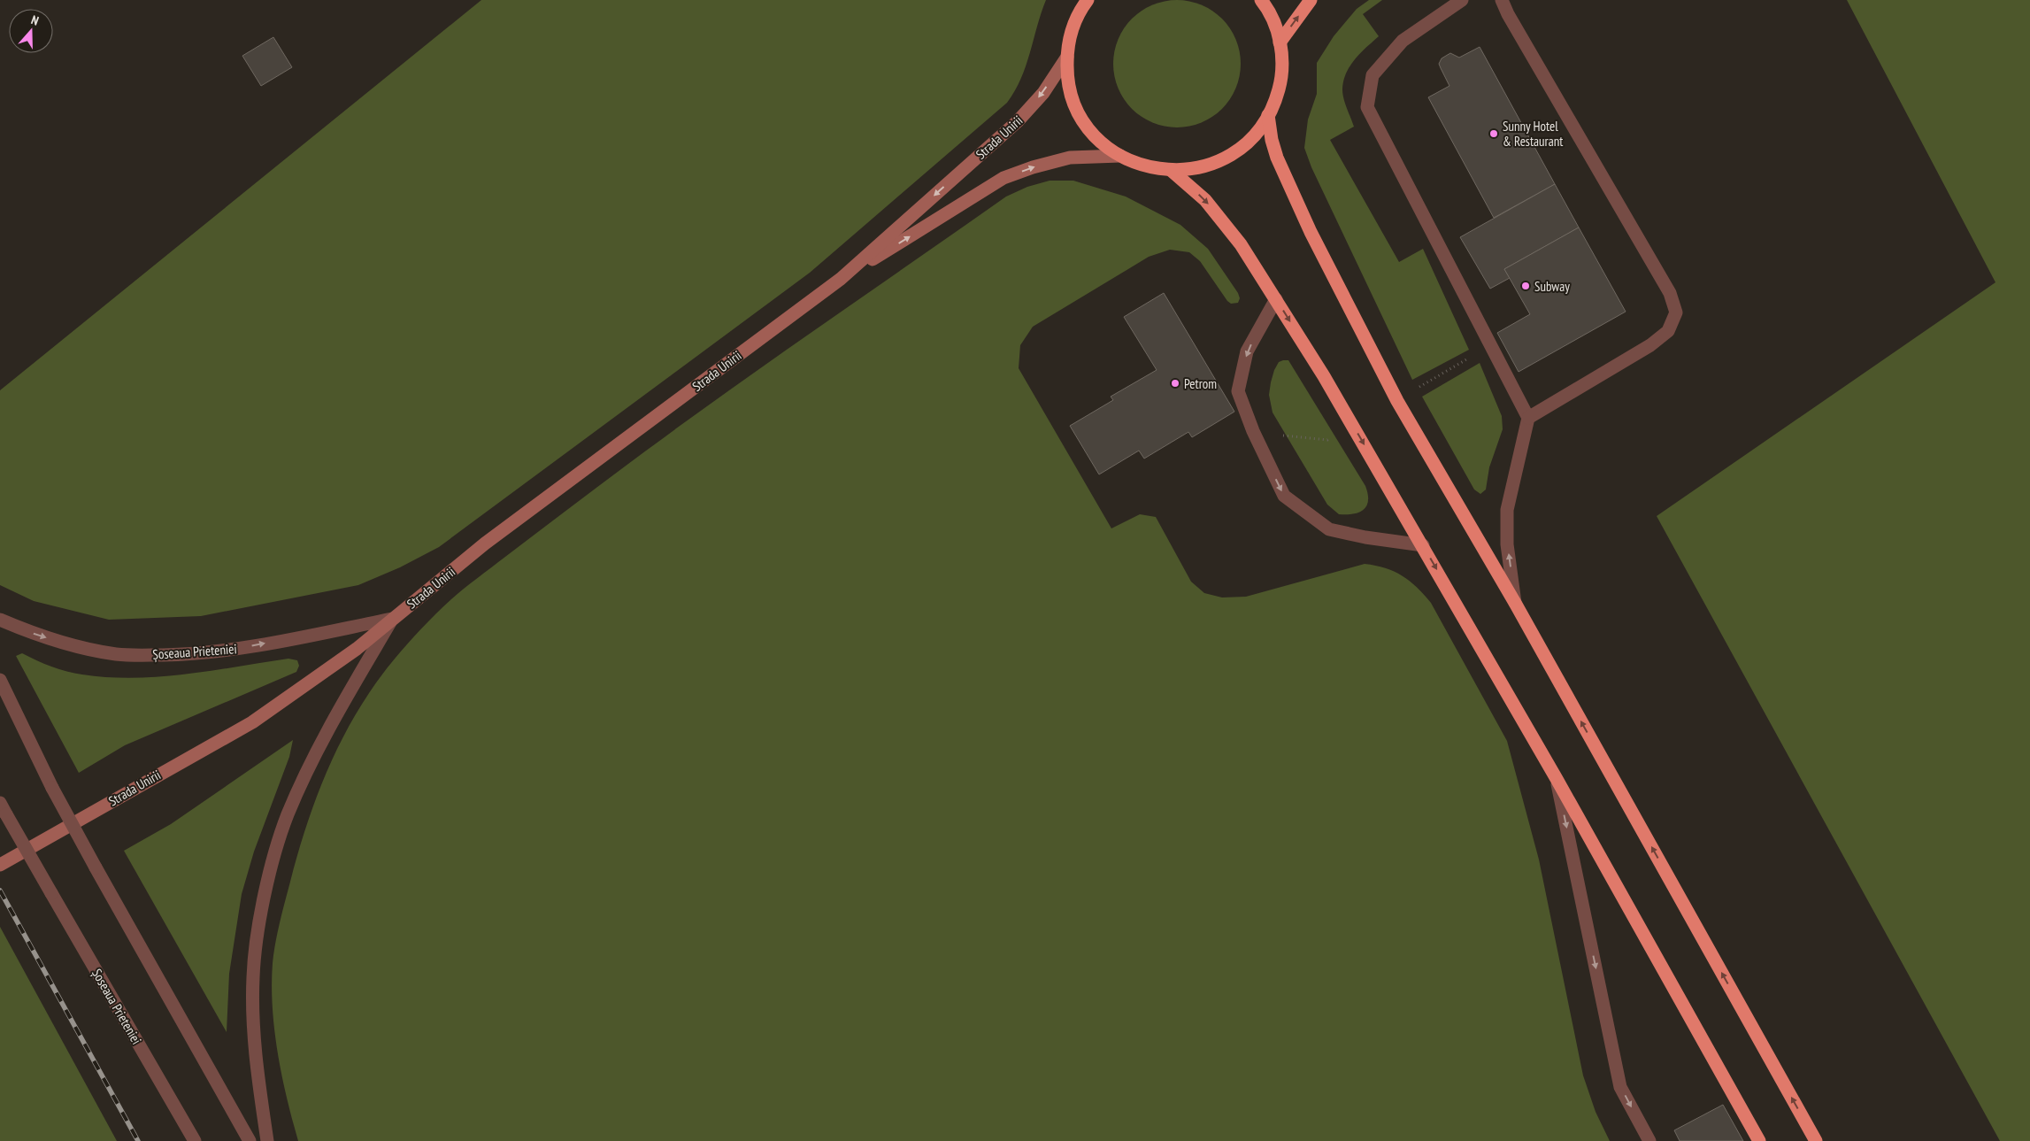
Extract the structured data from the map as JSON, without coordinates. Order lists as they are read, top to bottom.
{
  "streets": {
    "main road": ["Strada Unirii"],
    "lane": ["Șoseaua Prieteniei"]
  },
  "crossings": [
    ["Strada Unirii", "Șoseaua Prieteniei"]
  ],
  "one_way": ["Șoseaua Prieteniei"],
  "places": ["Sunny Hotel & Restaurant", "Subway", "Petrom"],
  "north": "top"
}
